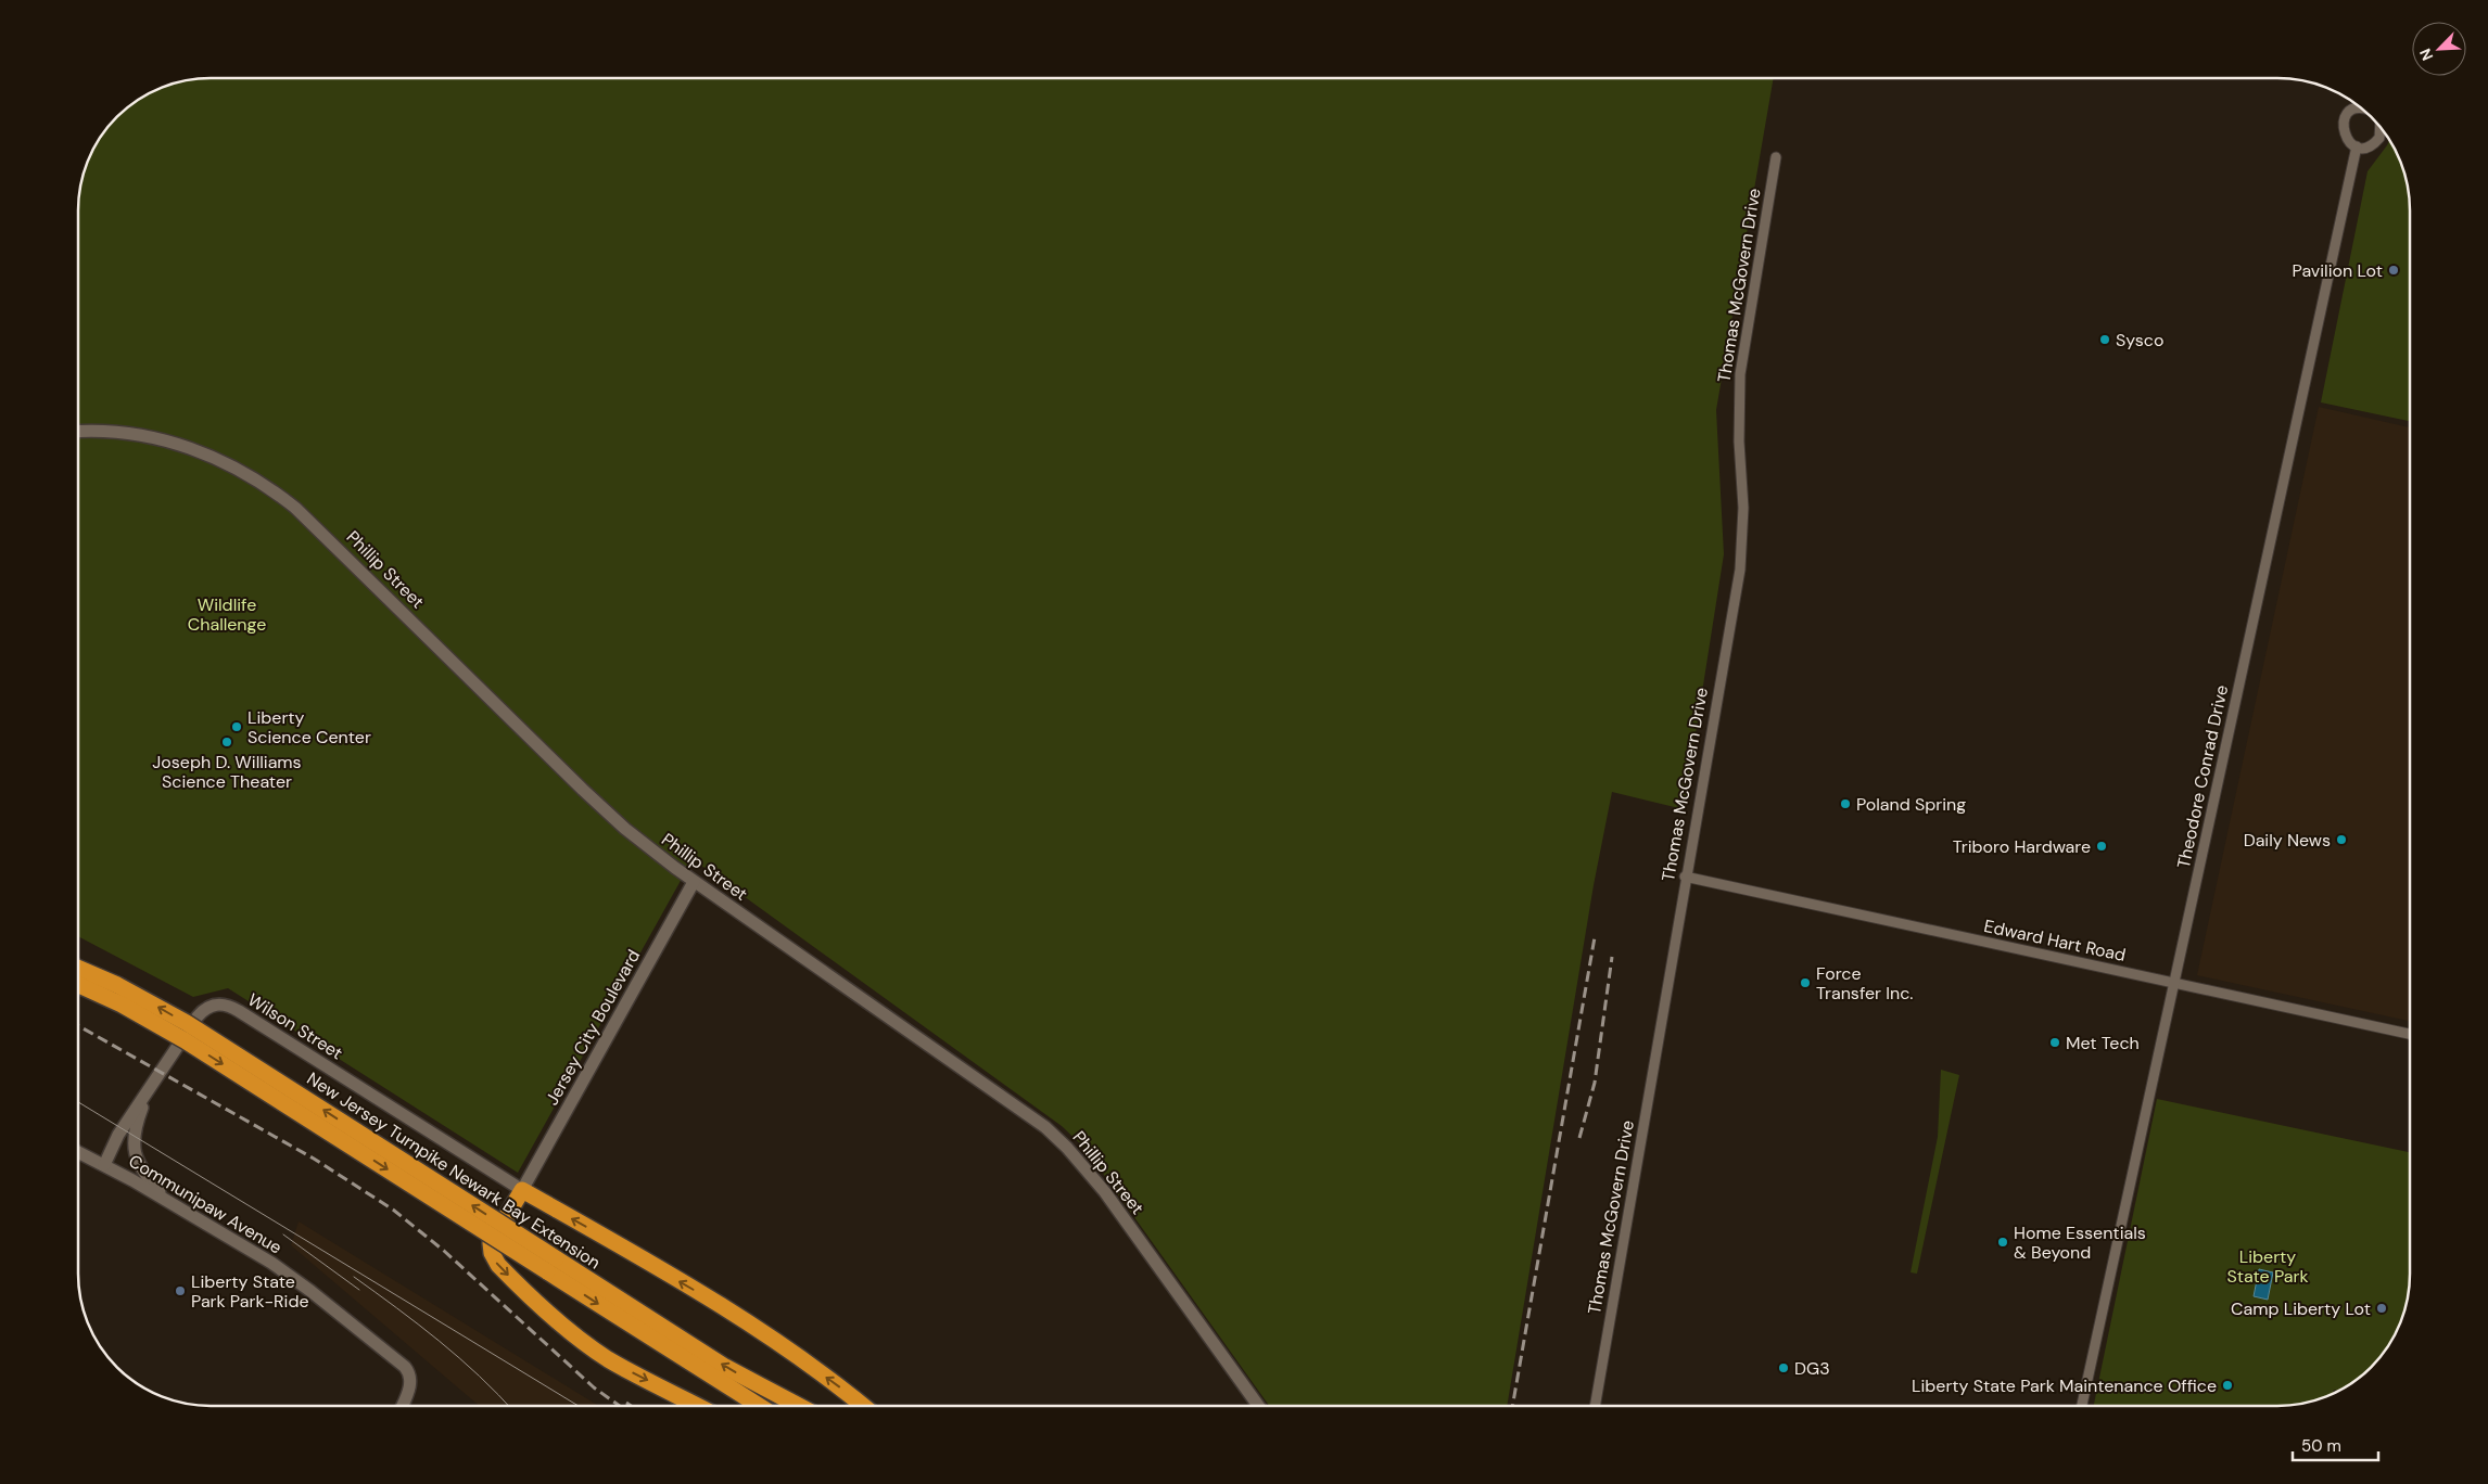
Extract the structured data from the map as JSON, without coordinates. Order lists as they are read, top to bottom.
{
  "streets": {
    "highway": ["New Jersey Turnpike Newark Bay Extension"],
    "street": [
      "Thomas McGovern Drive",
      "Phillip Street",
      "Theodore Conrad Drive",
      "Edward Hart Road",
      "Wilson Street",
      "Jersey City Boulevard",
      "Communipaw Avenue"
    ]
  },
  "crossings": [
    ["Thomas McGovern Drive", "Edward Hart Road"],
    ["Phillip Street", "Jersey City Boulevard"],
    ["Theodore Conrad Drive", "Edward Hart Road"],
    ["Wilson Street", "Jersey City Boulevard"],
    ["Wilson Street", "Communipaw Avenue"]
  ],
  "parks": ["Wildlife Challenge", "Liberty State Park"],
  "places": [
    "Pavilion Lot",
    "Sysco",
    "Liberty Science Center",
    "Joseph D. Williams Science Theater",
    "Poland Spring",
    "Daily News",
    "Triboro Hardware",
    "Force Transfer Inc.",
    "Met Tech",
    "Home Essentials & Beyond",
    "Liberty State Park Park-Ride",
    "Camp Liberty Lot",
    "DG3",
    "Liberty State Park Maintenance Office"
  ],
  "scale_bar": "50 m",
  "north": "bottom left"
}
